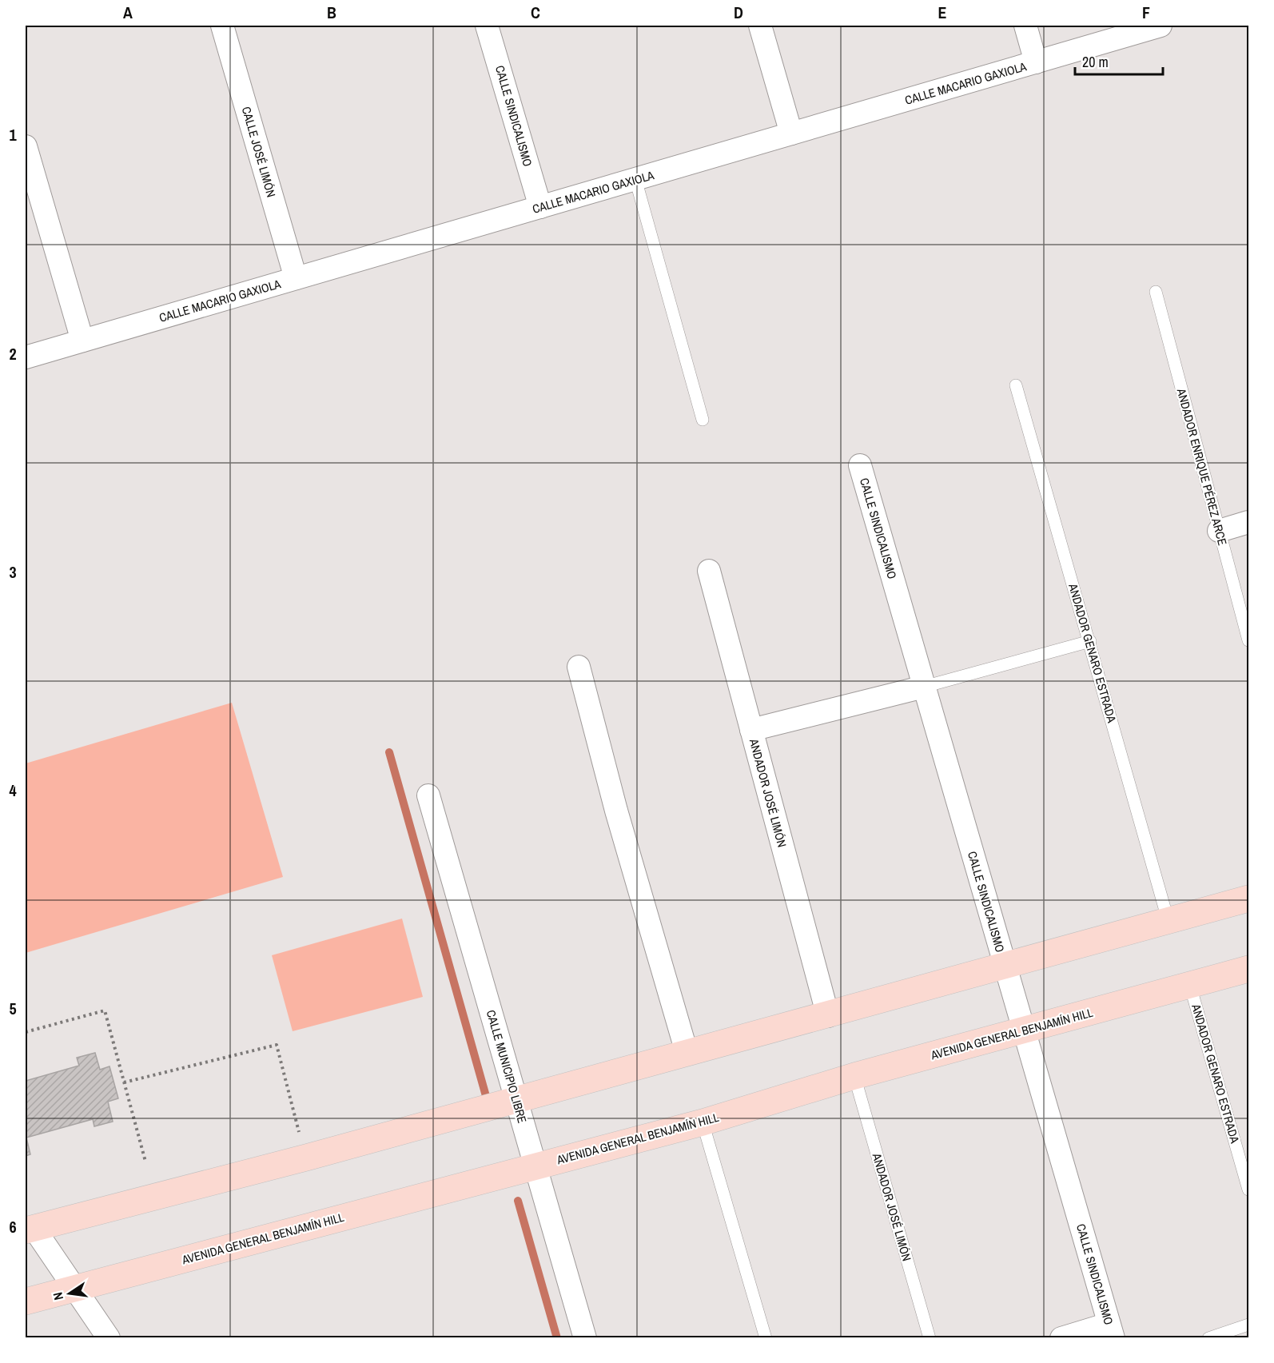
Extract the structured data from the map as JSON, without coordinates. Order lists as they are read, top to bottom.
{
  "streets": {
    "main road": ["AVENIDA GENERAL BENJAMÍN HILL"],
    "street": [
      "CALLE MACARIO GAXIOLA",
      "CALLE SINDICALISMO",
      "CALLE JOSÉ LIMÓN",
      "ANDADOR JOSÉ LIMÓN",
      "CALLE MUNICIPIO LIBRE"
    ],
    "lane": ["ANDADOR ENRIQUE PÉREZ ARCE", "ANDADOR GENARO ESTRADA"]
  },
  "crossings": [
    ["CALLE MACARIO GAXIOLA", "CALLE SINDICALISMO"],
    ["CALLE MACARIO GAXIOLA", "CALLE JOSÉ LIMÓN"],
    ["CALLE SINDICALISMO", "AVENIDA GENERAL BENJAMÍN HILL"],
    ["ANDADOR GENARO ESTRADA", "AVENIDA GENERAL BENJAMÍN HILL"],
    ["ANDADOR JOSÉ LIMÓN", "AVENIDA GENERAL BENJAMÍN HILL"],
    ["AVENIDA GENERAL BENJAMÍN HILL", "CALLE MUNICIPIO LIBRE"]
  ],
  "scale_bar": "20 m",
  "north": "left",
  "grid": {
    "columns": [
      "A",
      "B",
      "C",
      "D",
      "E",
      "F"
    ],
    "rows": [
      "1",
      "2",
      "3",
      "4",
      "5",
      "6"
    ]
  }
}
